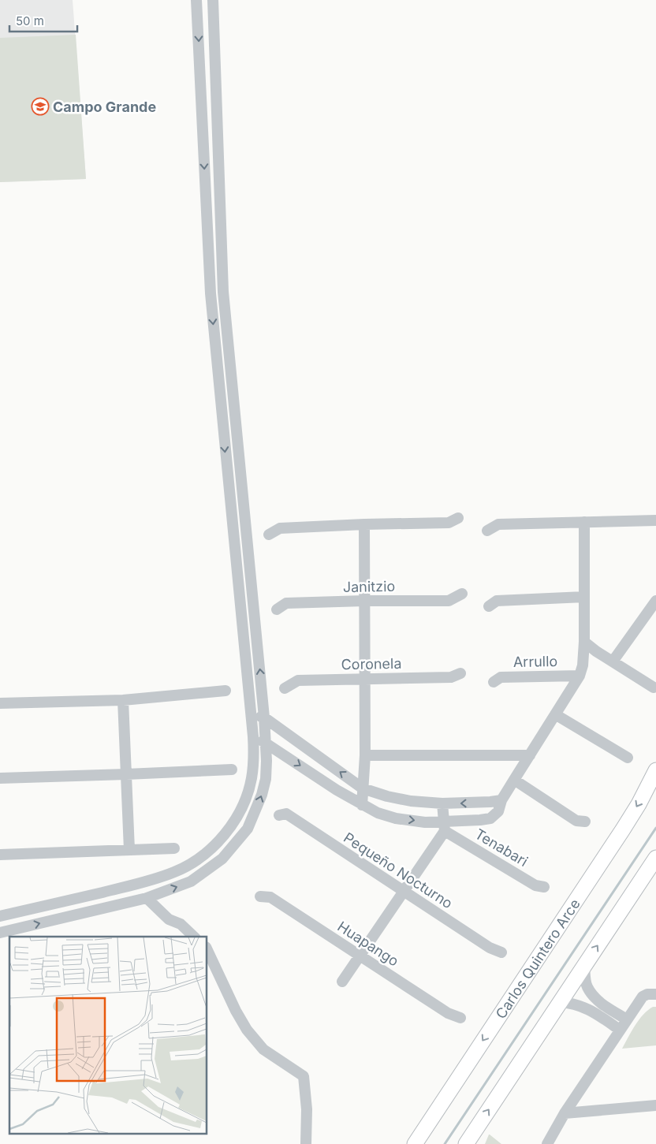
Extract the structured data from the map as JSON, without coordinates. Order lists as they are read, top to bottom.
{
  "streets": {
    "main road": ["Carlos Quintero Arce"],
    "street": [
      "Janitzio",
      "Arrullo",
      "Coronela",
      "Tenabari",
      "Pequeño Nocturno",
      "Huapango"
    ]
  },
  "places": {
    "school or university": ["Campo Grande"]
  },
  "scale_bar": "50 m"
}
